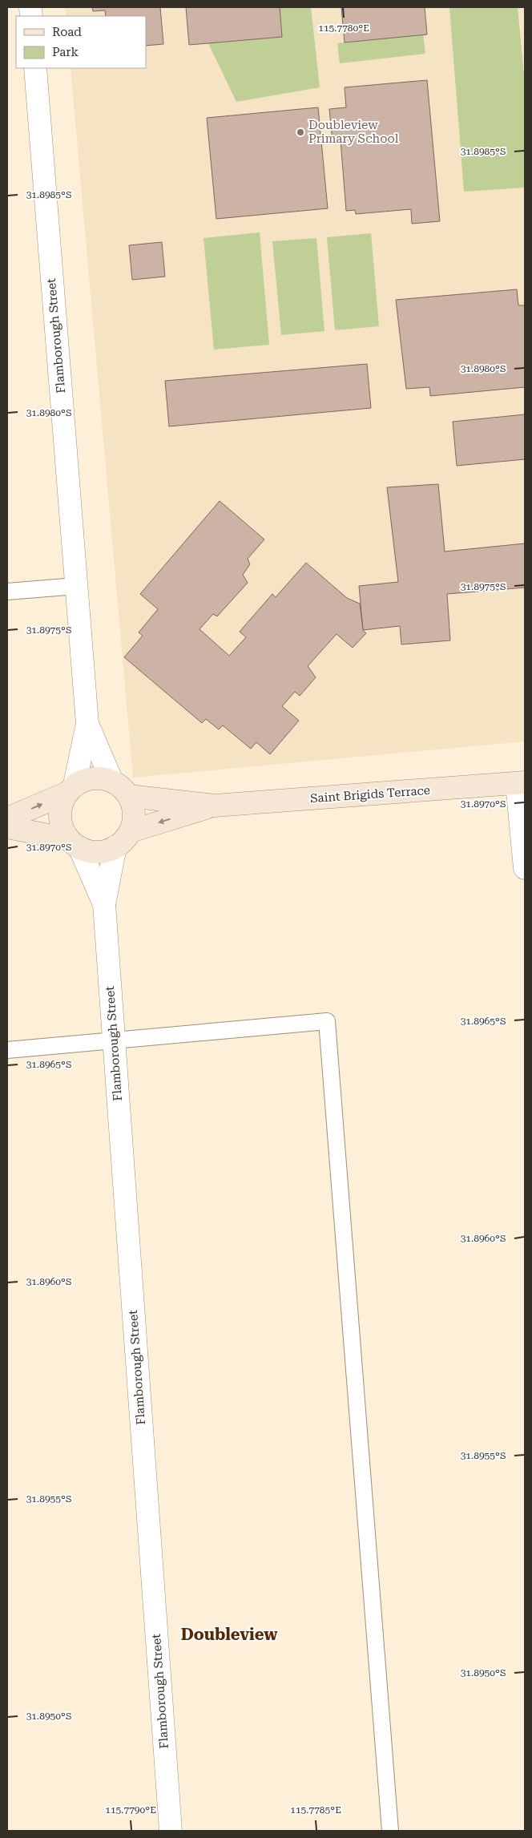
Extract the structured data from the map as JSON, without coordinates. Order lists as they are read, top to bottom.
{
  "streets": {
    "street": ["Flamborough Street", "Saint Brigids Terrace"]
  },
  "crossings": [
    ["Flamborough Street", "Saint Brigids Terrace"]
  ],
  "districts": ["Doubleview"],
  "places": ["Doubleview Primary School"],
  "legend": ["Road", "Park"],
  "coordinates": [
    "115.7780°E",
    "31.8985°S",
    "31.8980°S",
    "31.8975°S",
    "31.8970°S",
    "31.8965°S",
    "31.8960°S",
    "31.8955°S",
    "31.8950°S",
    "115.7790°E",
    "115.7785°E"
  ]
}
